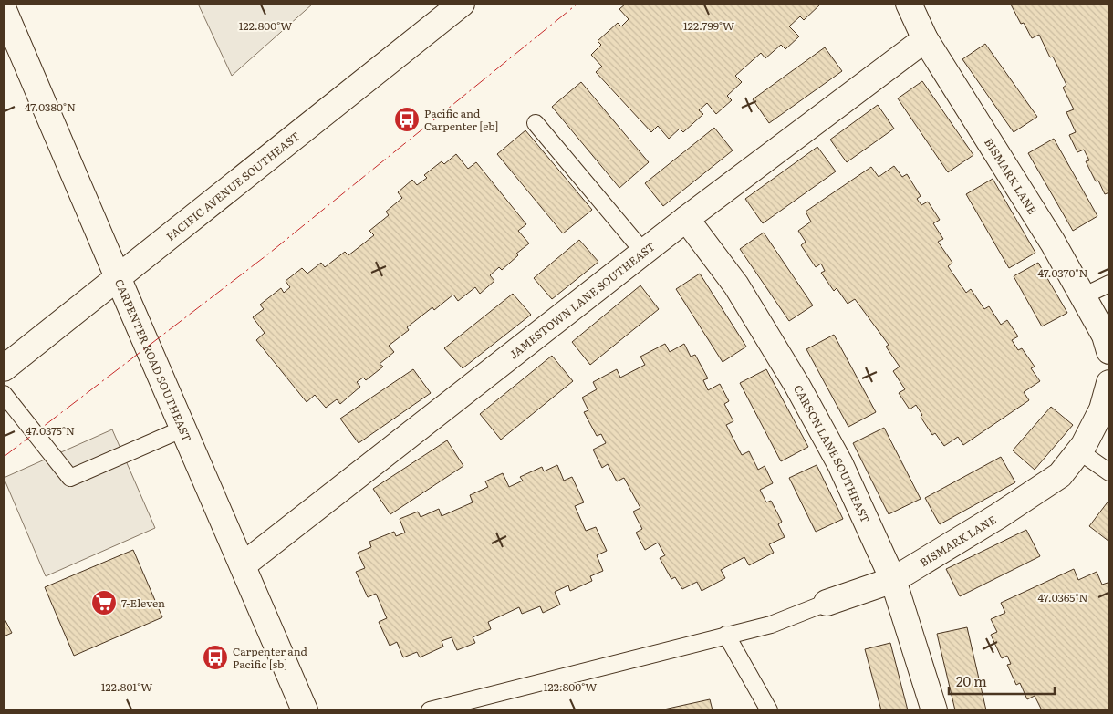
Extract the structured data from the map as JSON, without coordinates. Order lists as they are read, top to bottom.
{
  "streets": {
    "street": [
      "BISMARK LANE",
      "PACIFIC AVENUE SOUTHEAST",
      "JAMESTOWN LANE SOUTHEAST",
      "CARPENTER ROAD SOUTHEAST",
      "CARSON LANE SOUTHEAST"
    ]
  },
  "crossings": [
    ["BISMARK LANE", "JAMESTOWN LANE SOUTHEAST"],
    ["BISMARK LANE", "CARSON LANE SOUTHEAST"],
    ["PACIFIC AVENUE SOUTHEAST", "CARPENTER ROAD SOUTHEAST"],
    ["JAMESTOWN LANE SOUTHEAST", "CARPENTER ROAD SOUTHEAST"],
    ["JAMESTOWN LANE SOUTHEAST", "CARSON LANE SOUTHEAST"]
  ],
  "places": {
    "bus stop": ["Pacific and Carpenter [eb]", "Carpenter and Pacific [sb]"],
    "supermarket": ["7-Eleven"]
  },
  "scale_bar": "20 m",
  "coordinates": [
    "122.800°W",
    "122.799°W",
    "47.0380°N",
    "47.0370°N",
    "47.0375°N",
    "47.0365°N",
    "122.801°W"
  ]
}
